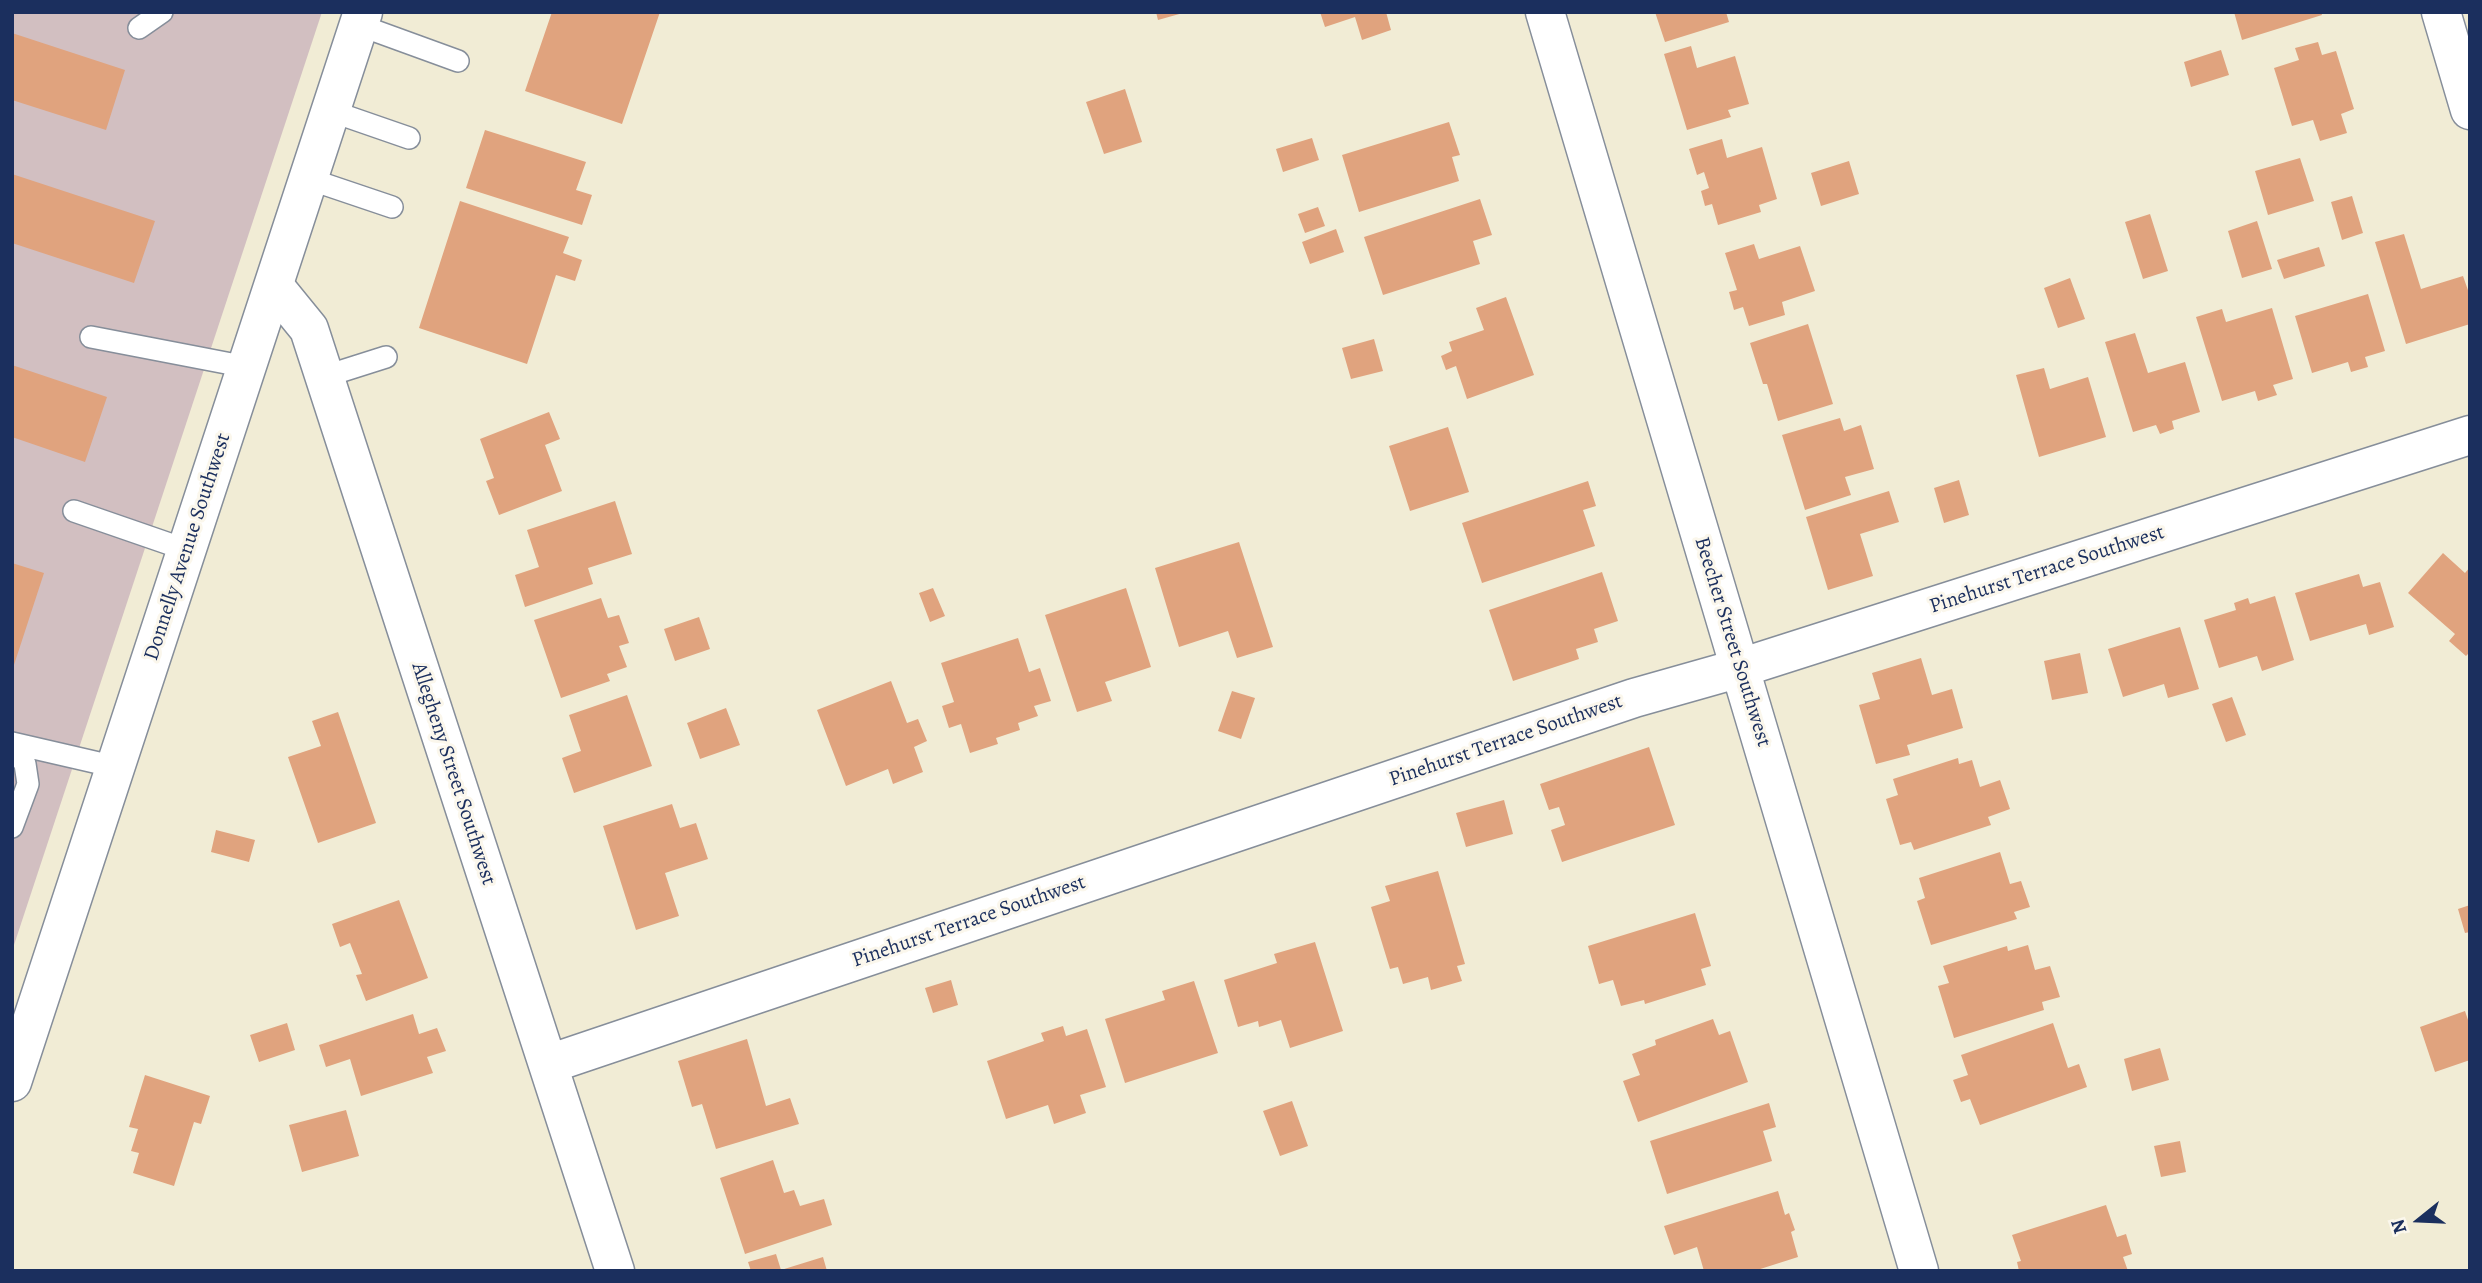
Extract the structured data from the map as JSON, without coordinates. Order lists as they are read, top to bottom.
{
  "streets": {
    "street": [
      "Donnelly Avenue Southwest",
      "Pinehurst Terrace Southwest",
      "Beecher Street Southwest",
      "Allegheny Street Southwest"
    ]
  },
  "crossings": [
    ["Donnelly Avenue Southwest", "Allegheny Street Southwest"],
    ["Pinehurst Terrace Southwest", "Beecher Street Southwest"],
    ["Pinehurst Terrace Southwest", "Allegheny Street Southwest"]
  ],
  "north": "left"
}
